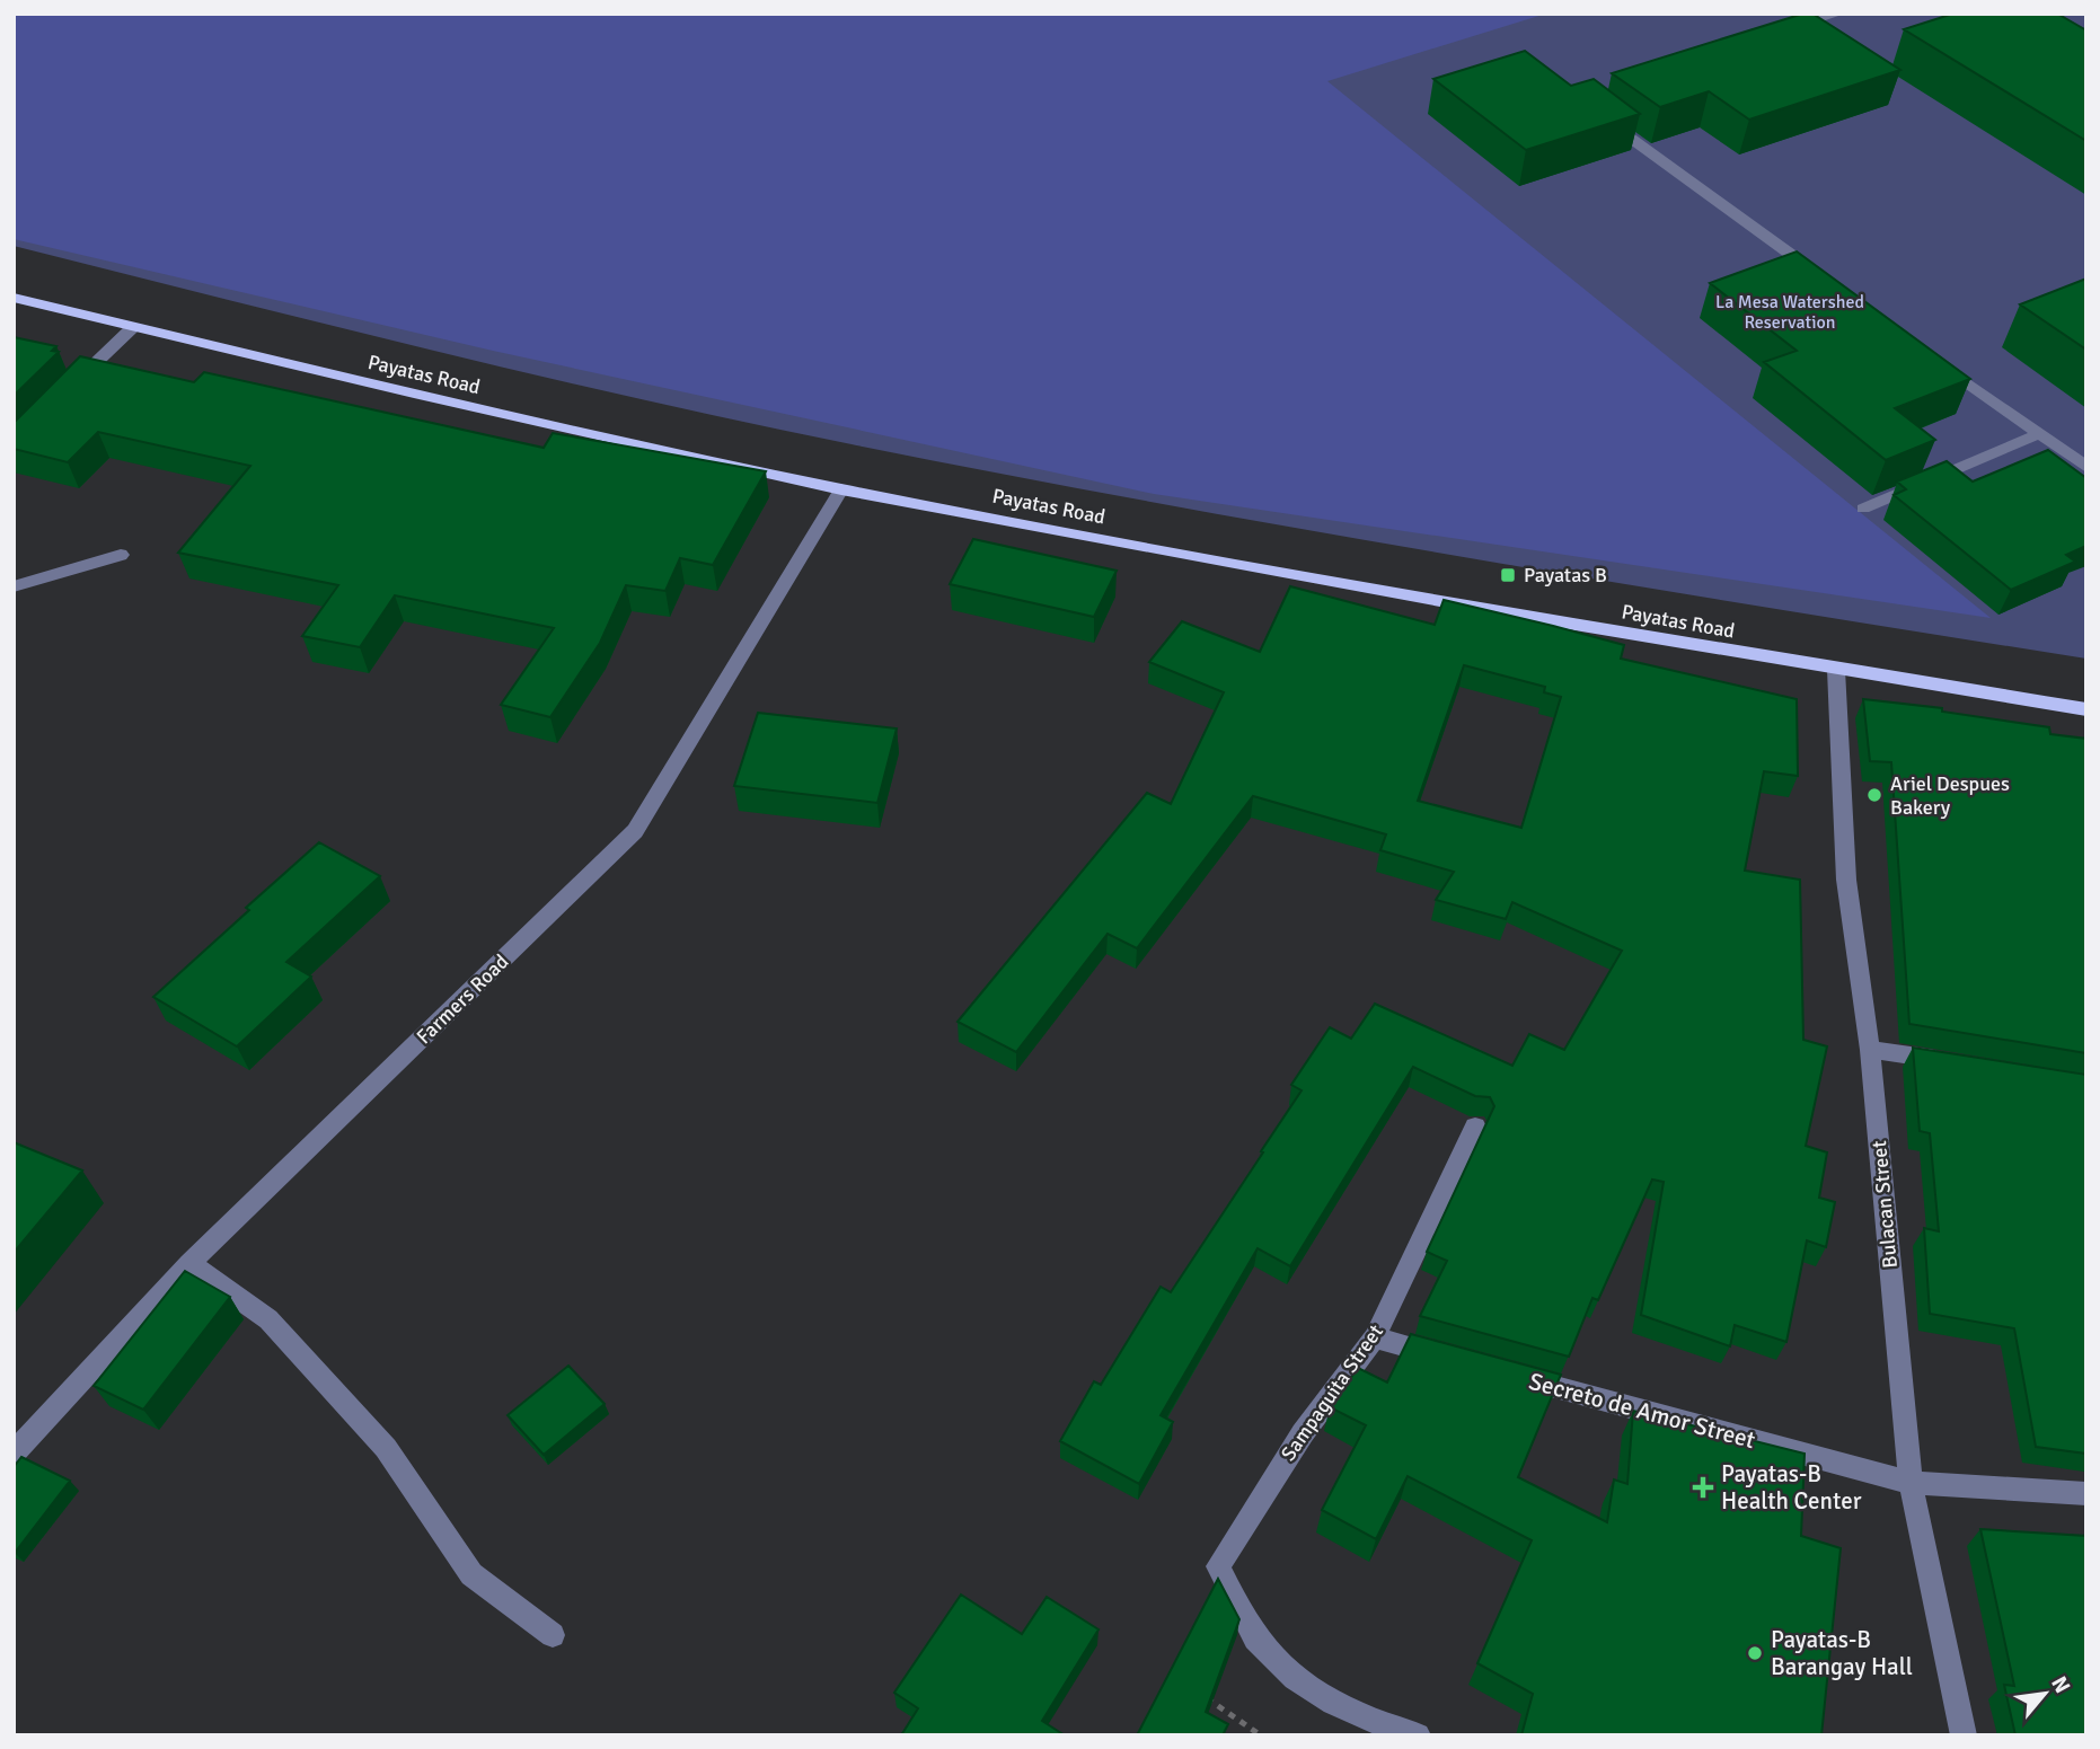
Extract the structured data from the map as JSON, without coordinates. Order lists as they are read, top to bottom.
{
  "streets": {
    "main road": ["Payatas Road"],
    "street": [
      "Farmers Road",
      "Bulacan Street",
      "Sampaguita Street",
      "Secreto de Amor Street"
    ]
  },
  "crossings": [
    ["Payatas Road", "Farmers Road"],
    ["Payatas Road", "Bulacan Street"],
    ["Bulacan Street", "Secreto de Amor Street"]
  ],
  "parks": ["La Mesa Watershed Reservation"],
  "places": {
    "transit": ["Payatas B"],
    "other": ["Ariel Despues Bakery", "Payatas-B Barangay Hall"],
    "health": ["Payatas-B Health Center"]
  },
  "north": "top right"
}
